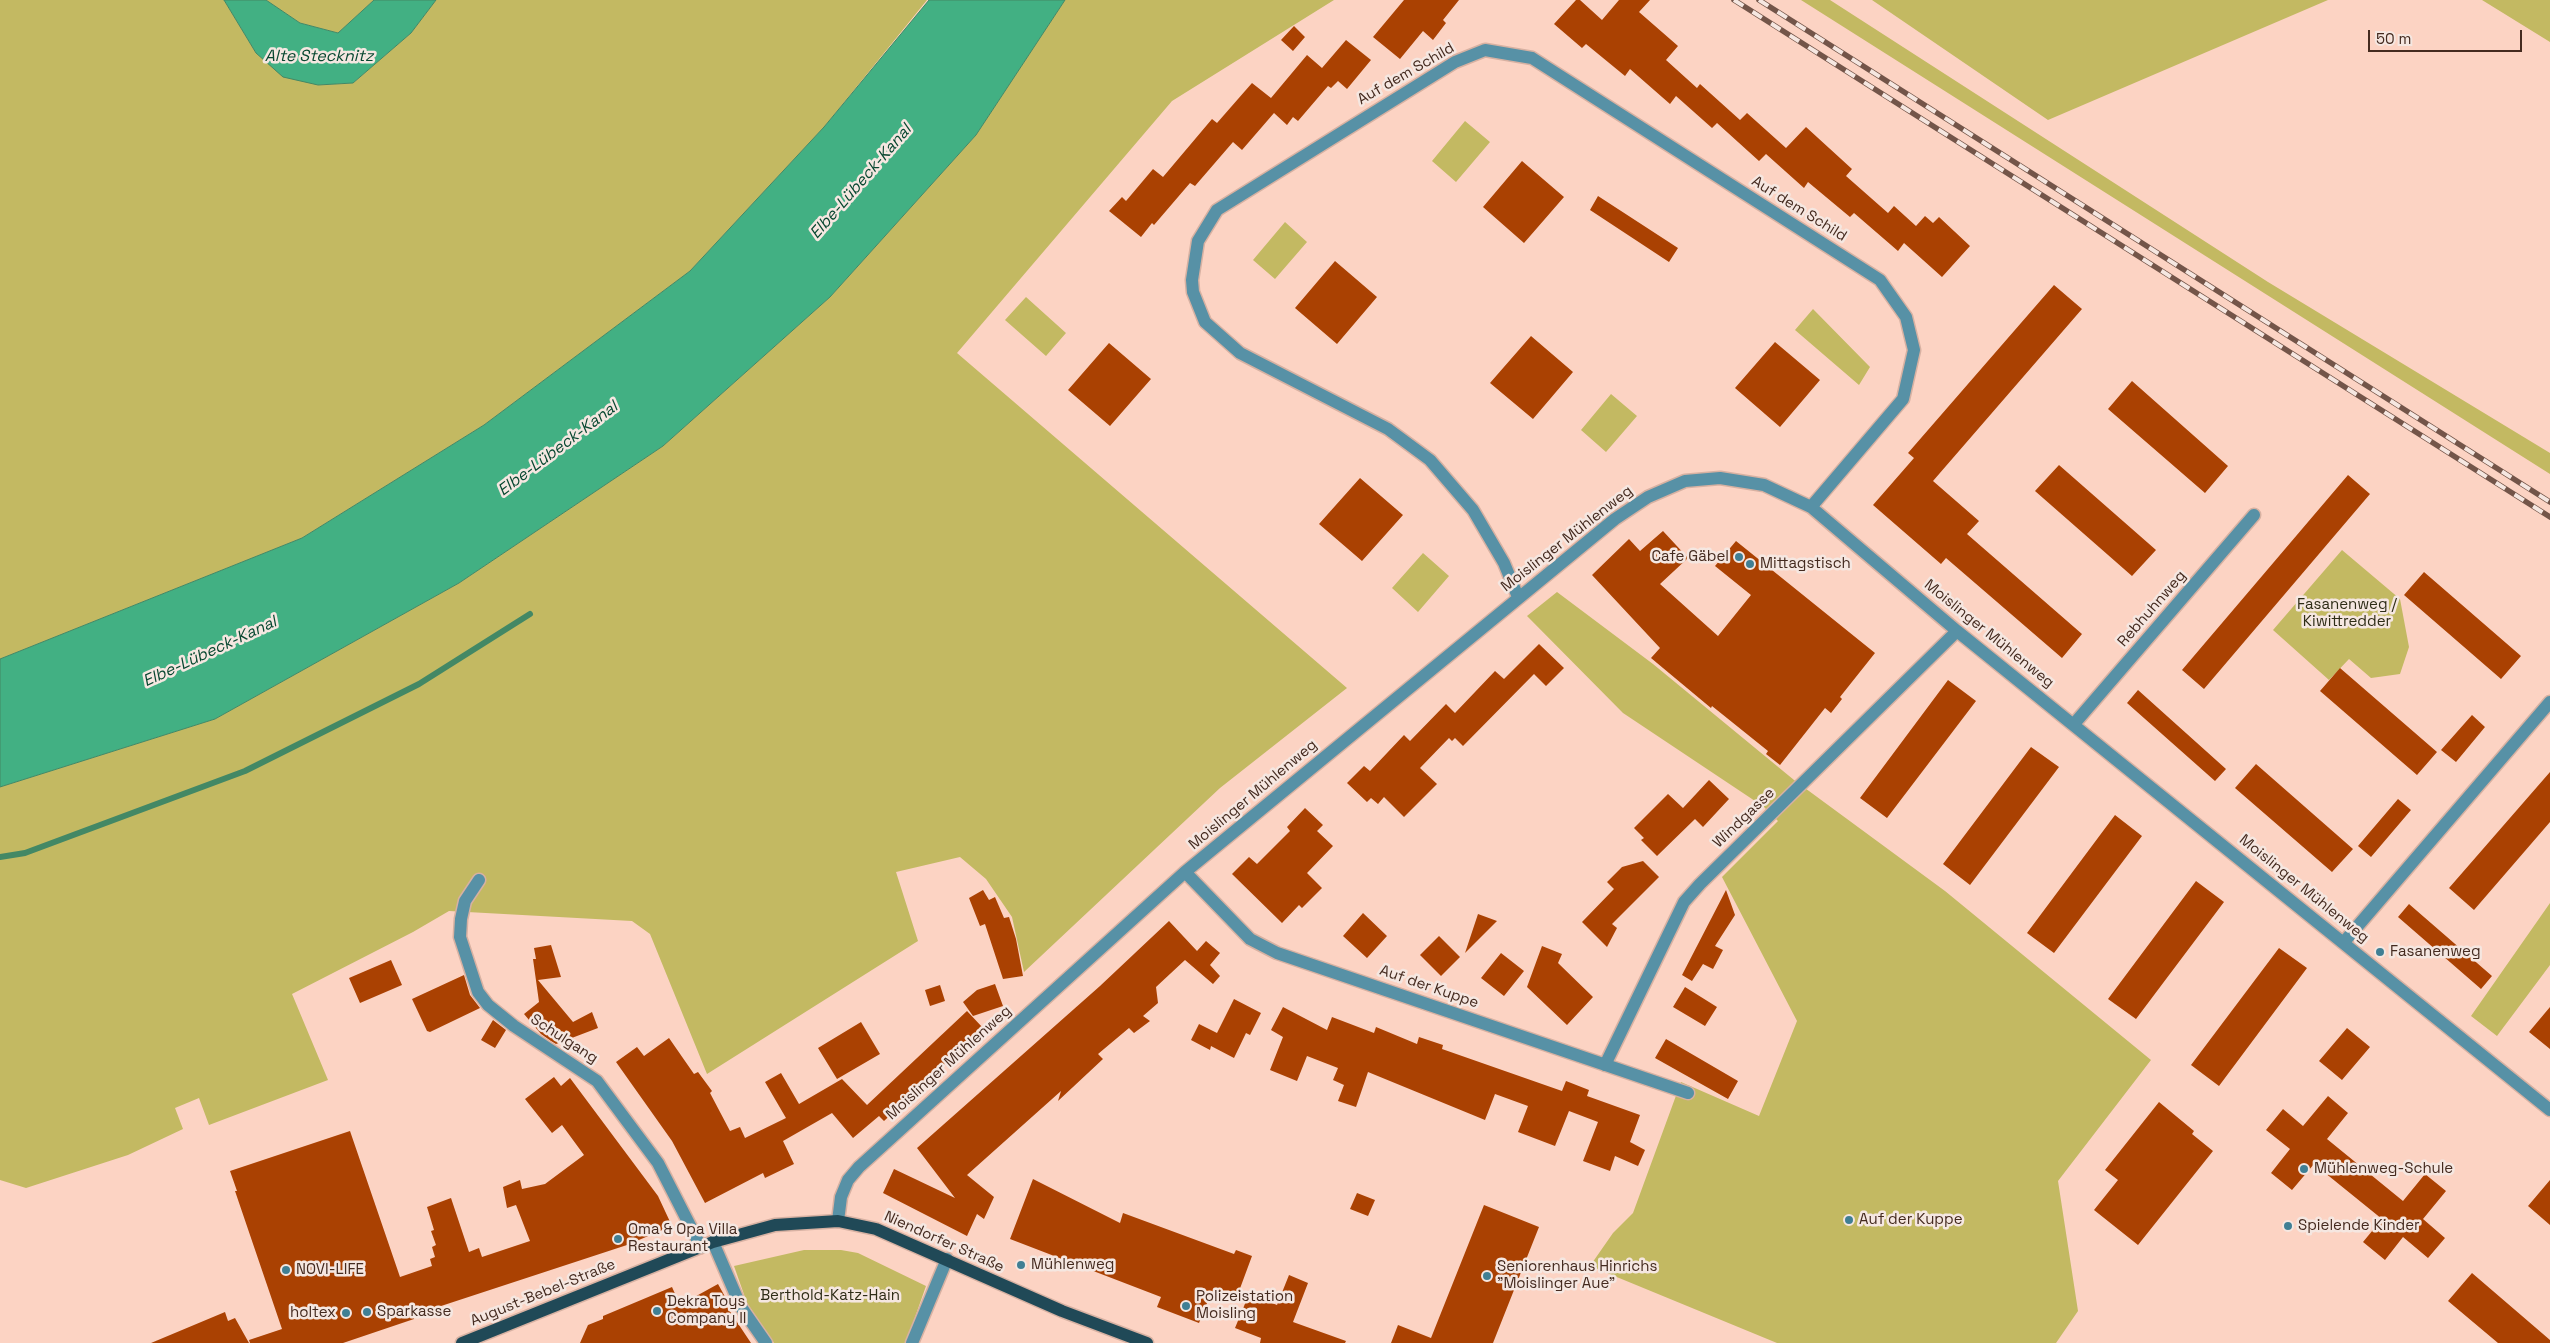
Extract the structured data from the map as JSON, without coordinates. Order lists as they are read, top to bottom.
{
  "streets": {
    "main road": ["Niendorfer Straße", "August-Bebel-Straße"],
    "street": [
      "Auf dem Schild",
      "Moislinger Mühlenweg",
      "Rebhuhnweg",
      "Windgasse",
      "Auf der Kuppe",
      "Schulgang"
    ]
  },
  "crossings": [
    ["Auf dem Schild", "Moislinger Mühlenweg"],
    ["Moislinger Mühlenweg", "Rebhuhnweg"],
    ["Moislinger Mühlenweg", "Windgasse"],
    ["Moislinger Mühlenweg", "Auf der Kuppe"],
    ["Moislinger Mühlenweg", "Niendorfer Straße"],
    ["Moislinger Mühlenweg", "August-Bebel-Straße"],
    ["Windgasse", "Auf der Kuppe"],
    ["Schulgang", "August-Bebel-Straße"],
    ["Niendorfer Straße", "August-Bebel-Straße"]
  ],
  "water": ["Alte Stecknitz", "Elbe-Lübeck-Kanal"],
  "parks": ["Fasanenweg / Kiwittredder", "Berthold-Katz-Hain"],
  "places": [
    "Cafe Gäbel",
    "Mittagstisch",
    "Fasanenweg",
    "Mühlenweg-Schule",
    "Auf der Kuppe",
    "Spielende Kinder",
    "Oma & Opa Villa Restaurant",
    "Mühlenweg",
    "NOVI-LIFE",
    "Seniorenhaus Hinrichs \"Moislinger Aue\"",
    "Polizeistation Moisling",
    "Dekra Toys Company II",
    "Sparkasse",
    "holtex"
  ],
  "scale_bar": "50 m"
}
